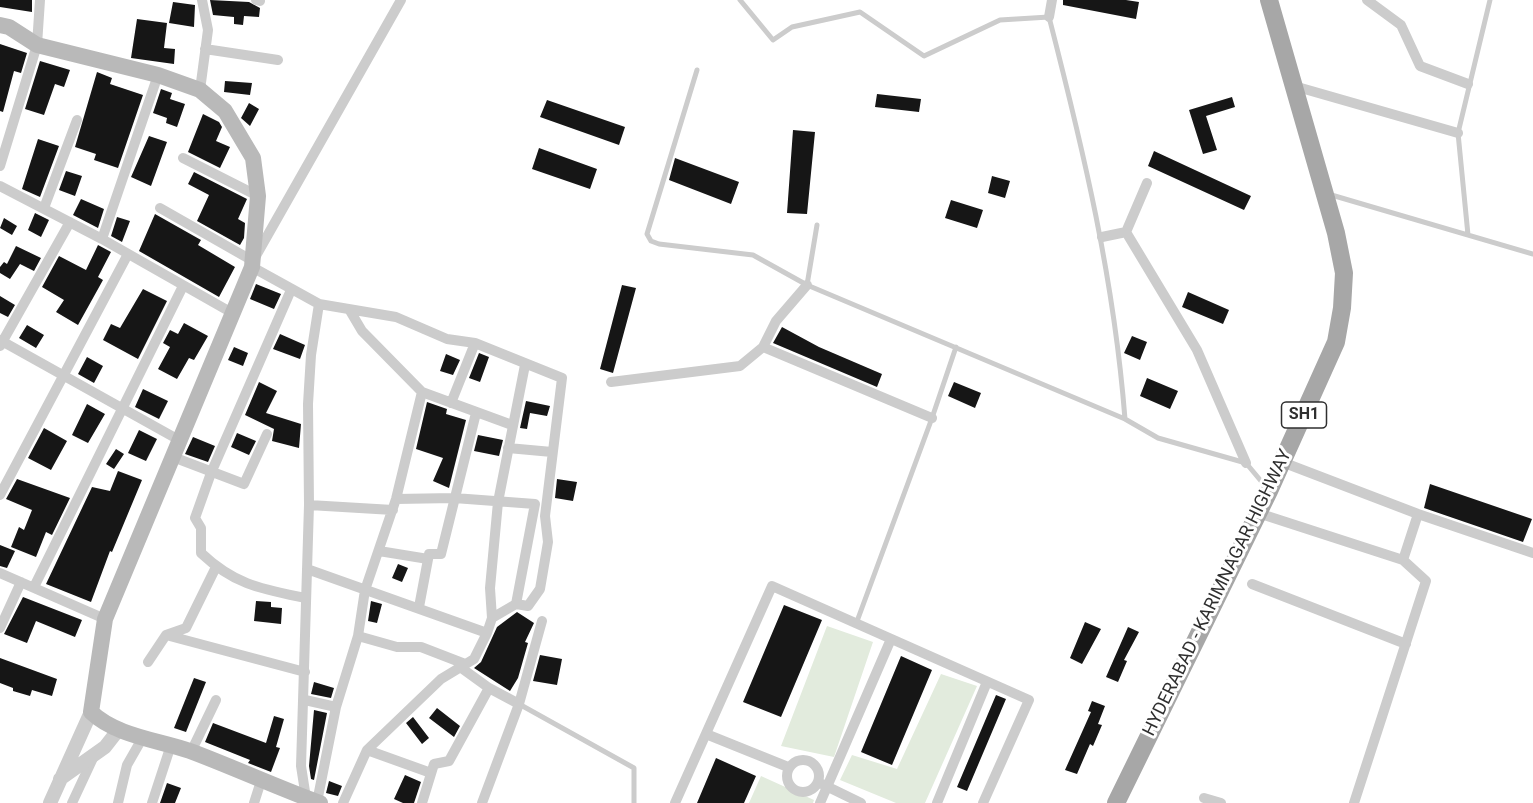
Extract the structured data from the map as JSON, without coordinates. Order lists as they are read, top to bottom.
{
  "streets": {
    "main road": ["SH1", "HYDERABAD - KARIMNAGAR HIGHWAY"]
  }
}
